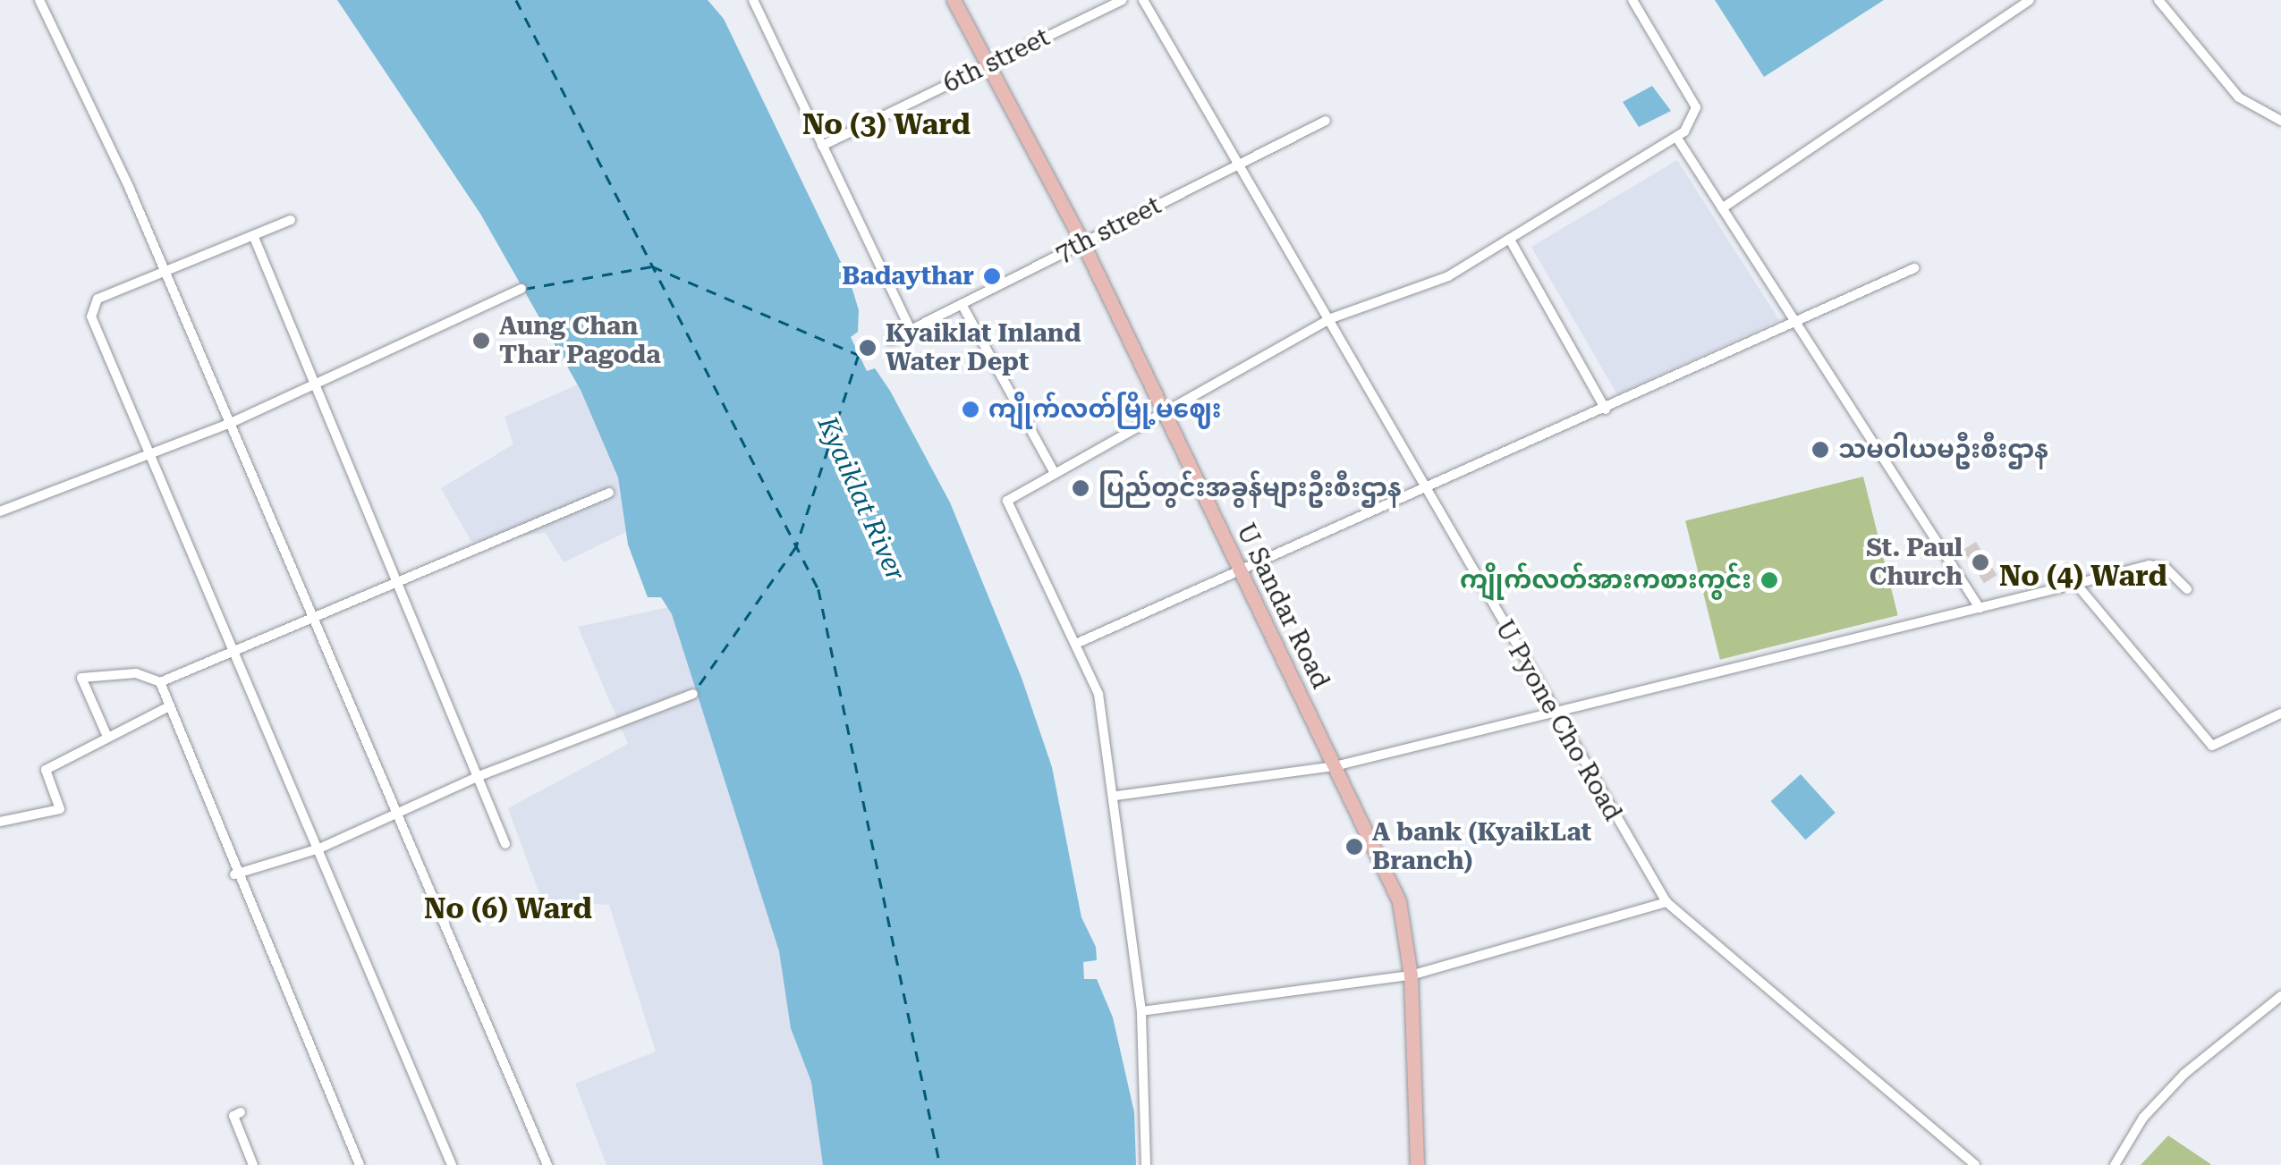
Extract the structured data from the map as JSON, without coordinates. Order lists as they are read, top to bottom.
{
  "streets": {
    "main road": ["U Sandar Road"],
    "street": ["6th street", "7th street", "U Pyone Cho Road"]
  },
  "crossings": [
    ["6th street", "U Sandar Road"],
    ["7th street", "U Sandar Road"],
    ["7th street", "U Pyone Cho Road"]
  ],
  "districts": ["No (3) Ward", "No (4) Ward", "No (6) Ward"],
  "water": ["Kyaiklat River"],
  "places": [
    "Badaythar",
    "Aung Chan Thar Pagoda",
    "Kyaiklat Inland Water Dept",
    "ကျိုက်လတ်မြို့မဈေး",
    "သမဝါယမဦးစီးဌာန",
    "ပြည်တွင်းအခွန်များဦးစီးဌာန",
    "St. Paul Church",
    "ကျိုက်လတ်အားကစားကွင်း",
    "A bank (KyaikLat Branch)"
  ]
}
